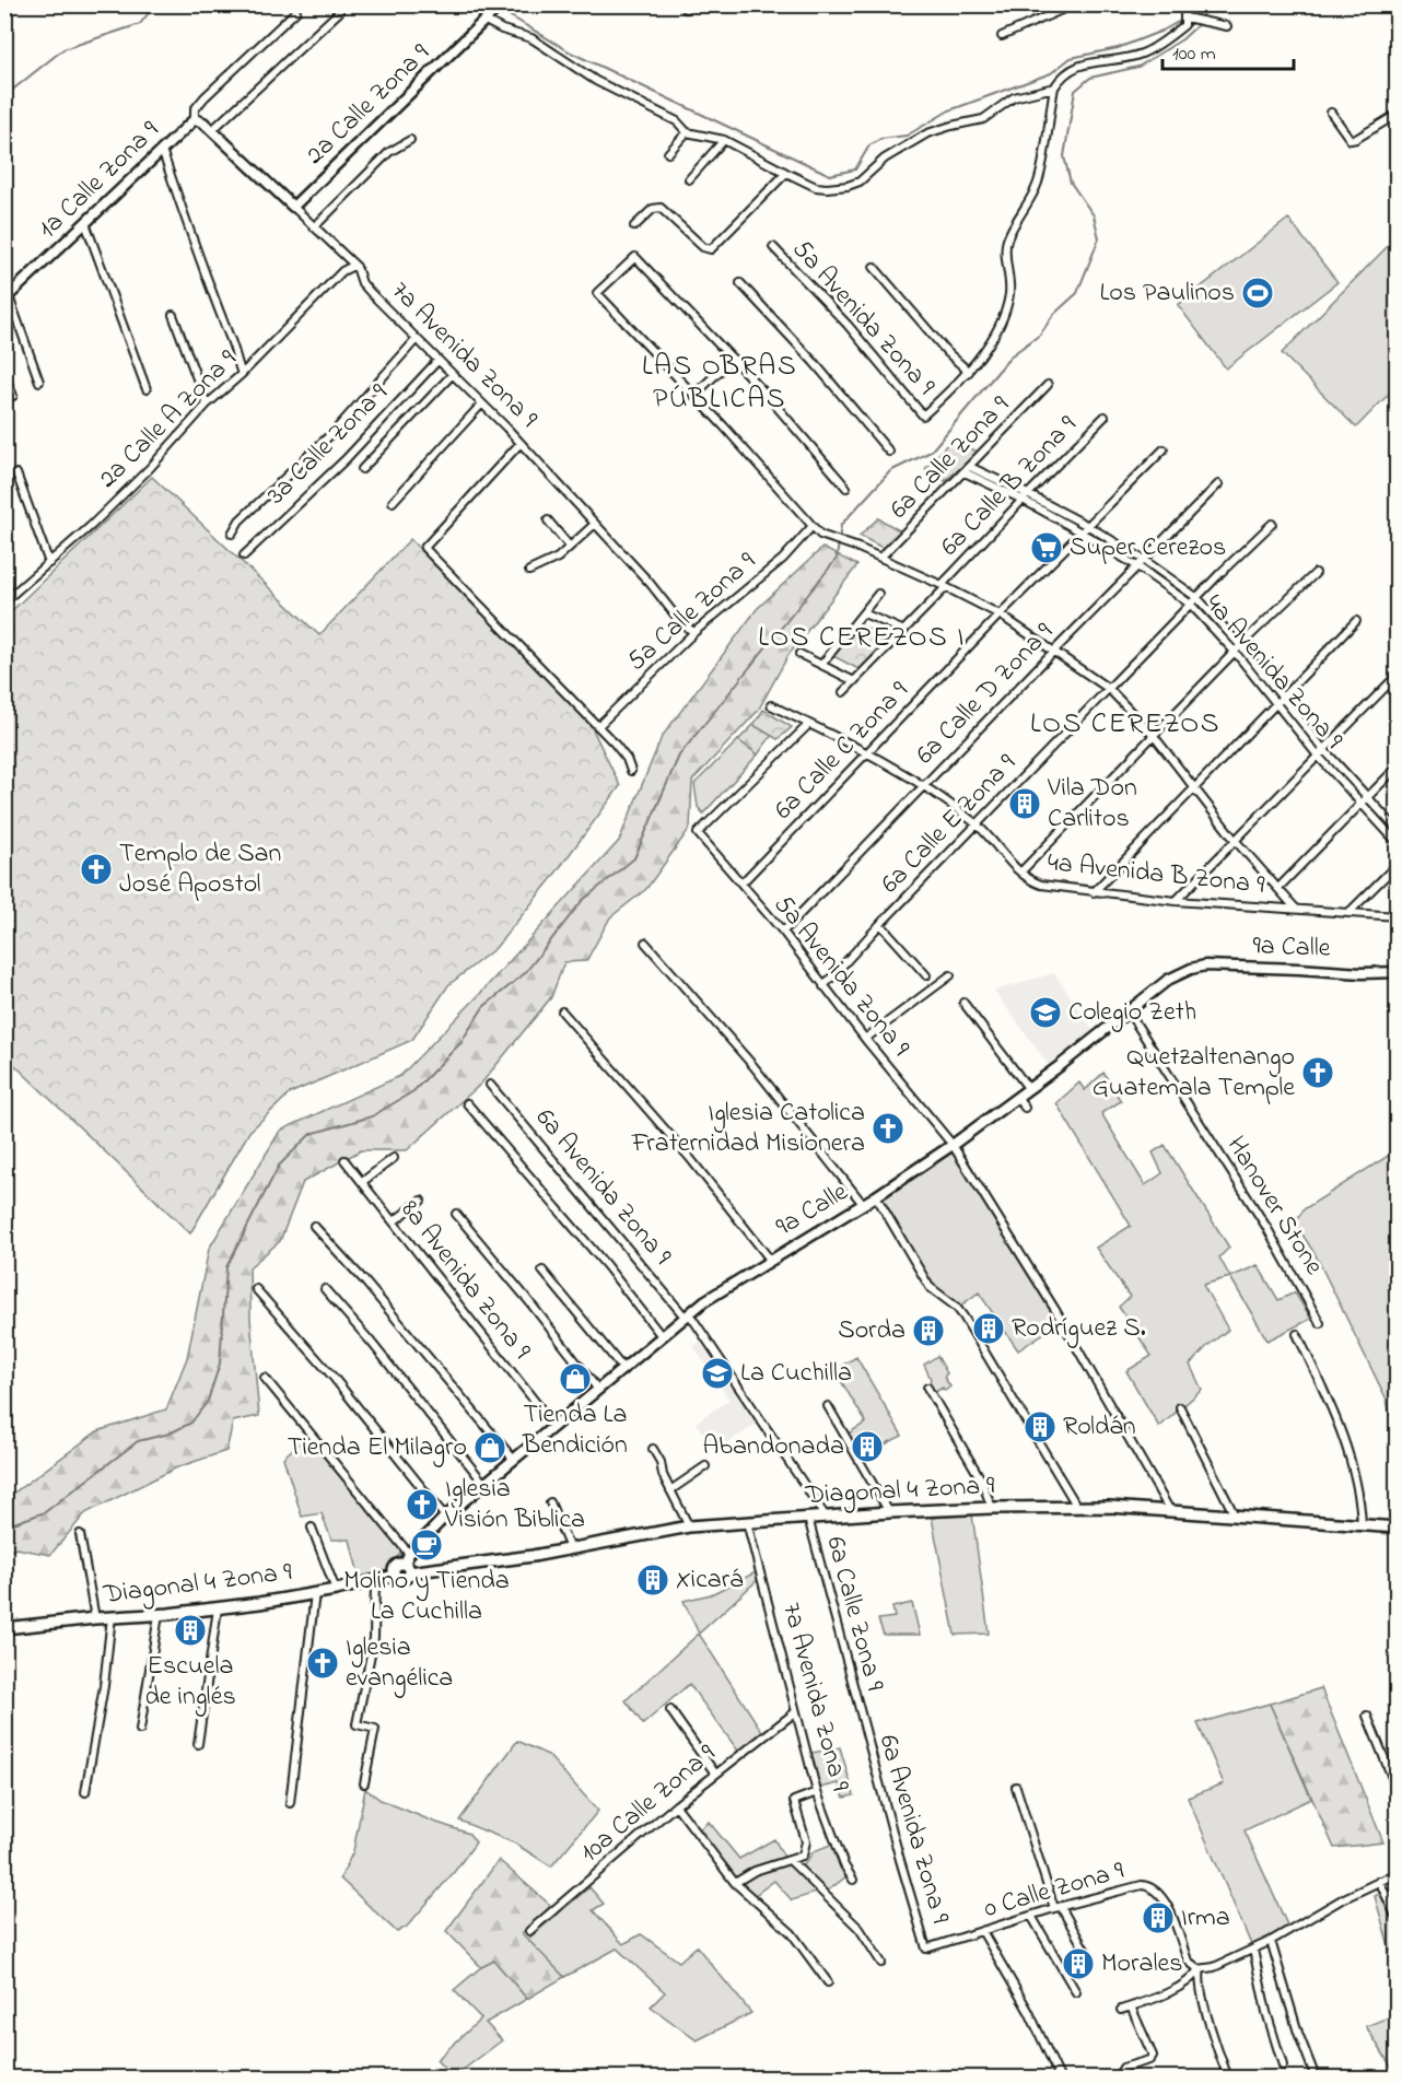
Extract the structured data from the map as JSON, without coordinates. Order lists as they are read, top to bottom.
{
  "streets": {
    "main road": ["Diagonal 4 Zona 9"],
    "street": [
      "2a Calle Zona 9",
      "1a Calle Zona 9",
      "5a Avenida Zona 9",
      "7a Avenida Zona 9",
      "2a Calle A Zona 9",
      "3a Calle Zona 9",
      "6a Calle Zona 9",
      "6a Calle B Zona 9",
      "5a Calle Zona 9",
      "4a Avenida Zona 9",
      "6a Calle D Zona 9",
      "6a Calle C Zona 9",
      "6a Calle E Zona 9",
      "4a Avenida B Zona 9",
      "9a Calle",
      "6a Avenida Zona 9",
      "Hanover Stone",
      "8a Avenida Zona 9",
      "10a Calle Zona 9",
      "0 Calle Zona 9"
    ]
  },
  "crossings": [
    ["2a Calle Zona 9", "7a Avenida Zona 9"],
    ["1a Calle Zona 9", "7a Avenida Zona 9"],
    ["5a Avenida Zona 9", "6a Calle D Zona 9"],
    ["5a Avenida Zona 9", "6a Calle C Zona 9"],
    ["5a Avenida Zona 9", "6a Calle E Zona 9"],
    ["5a Avenida Zona 9", "4a Avenida B Zona 9"],
    ["5a Avenida Zona 9", "9a Calle"],
    ["5a Avenida Zona 9", "Diagonal 4 Zona 9"],
    ["7a Avenida Zona 9", "2a Calle A Zona 9"],
    ["7a Avenida Zona 9", "3a Calle Zona 9"],
    ["7a Avenida Zona 9", "5a Calle Zona 9"],
    ["7a Avenida Zona 9", "Diagonal 4 Zona 9"],
    ["7a Avenida Zona 9", "10a Calle Zona 9"],
    ["6a Calle Zona 9", "4a Avenida Zona 9"],
    ["6a Calle Zona 9", "6a Avenida Zona 9"],
    ["6a Calle Zona 9", "Diagonal 4 Zona 9"],
    ["6a Calle B Zona 9", "4a Avenida Zona 9"],
    ["4a Avenida Zona 9", "6a Calle D Zona 9"],
    ["4a Avenida Zona 9", "6a Calle C Zona 9"],
    ["4a Avenida Zona 9", "6a Calle E Zona 9"],
    ["6a Calle D Zona 9", "4a Avenida B Zona 9"],
    ["6a Calle C Zona 9", "4a Avenida B Zona 9"],
    ["6a Calle E Zona 9", "4a Avenida B Zona 9"],
    ["9a Calle", "6a Avenida Zona 9"],
    ["9a Calle", "Hanover Stone"],
    ["9a Calle", "8a Avenida Zona 9"],
    ["9a Calle", "Diagonal 4 Zona 9"],
    ["6a Avenida Zona 9", "Diagonal 4 Zona 9"],
    ["6a Avenida Zona 9", "0 Calle Zona 9"]
  ],
  "districts": ["LAS OBRAS PÚBLICAS", "LOS CEREZOS I", "LOS CEREZOS"],
  "places": {
    "sports": ["Los Paulinos"],
    "supermarket": ["Super Cerezos"],
    "building": [
      "Vila Don Carlitos",
      "Rodríguez S.",
      "Sorda",
      "Roldán",
      "Abandonada",
      "Xicará",
      "Escuela de inglés",
      "Irma",
      "Morales"
    ],
    "church": [
      "Templo de San José Apostol",
      "Quetzaltenango Guatemala Temple",
      "Iglesia Catolica Fraternidad Misionera",
      "Iglesia Visión Biblica",
      "Iglesia evangélica"
    ],
    "school or university": ["Colegio Zeth", "La Cuchilla"],
    "shop": ["Tienda La Bendición", "Tienda El Milagro"],
    "cafe": ["Molino y Tienda La Cuchilla"]
  },
  "scale_bar": "100 m"
}
